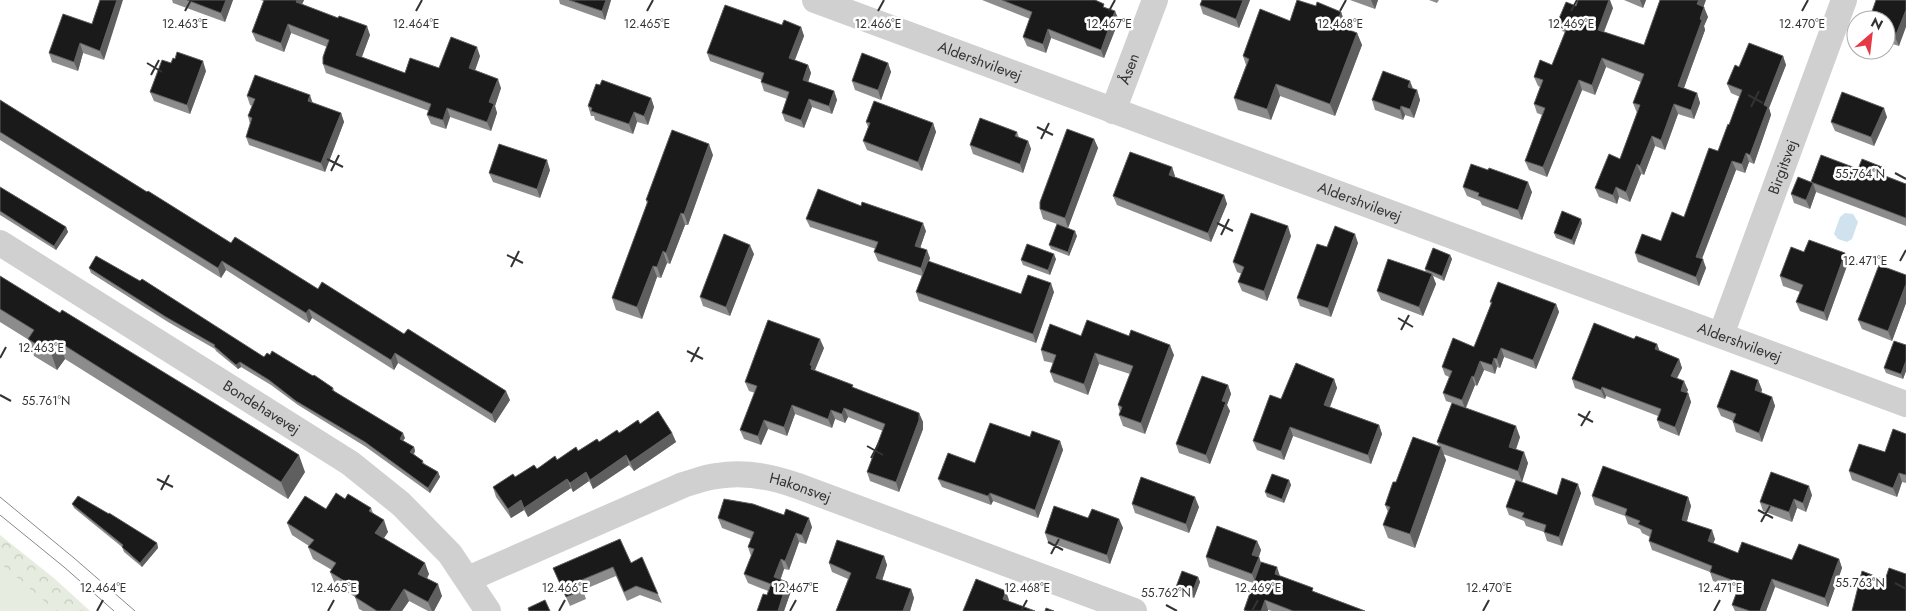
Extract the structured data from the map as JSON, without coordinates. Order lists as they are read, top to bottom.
{
  "streets": {
    "street": [
      "Aldershvilevej",
      "Åsen",
      "Birgitsvej",
      "Bondehavevej",
      "Hakonsvej"
    ]
  },
  "crossings": [
    ["Aldershvilevej", "Åsen"],
    ["Aldershvilevej", "Birgitsvej"],
    ["Bondehavevej", "Hakonsvej"]
  ],
  "north": "top right",
  "coordinates": [
    "12.463°E",
    "12.464°E",
    "12.465°E",
    "12.467°E",
    "12.470°E",
    "12.466°E",
    "12.468°E",
    "12.469°E",
    "55.764°N",
    "12.471°E",
    "55.761°N",
    "55.763°N",
    "55.762°N"
  ]
}
